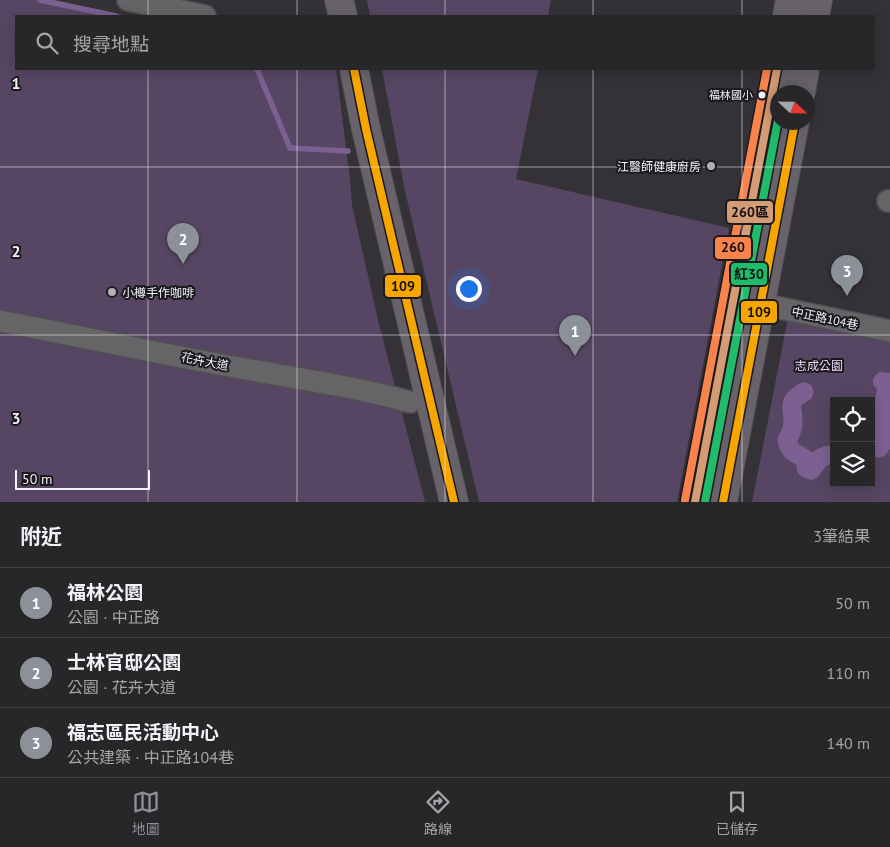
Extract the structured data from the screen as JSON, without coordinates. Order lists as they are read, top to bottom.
{
  "streets": {
    "street": ["中正路104巷", "花卉大道"]
  },
  "parks": ["志成公園"],
  "places": ["福林國小", "江醫師健康廚房", "小樽手作咖啡"],
  "lines": [
    "transit line 109",
    "transit line 260",
    "transit line 260區",
    "transit line 紅30"
  ],
  "scale_bar": "50 m",
  "north": "right",
  "page": {
    "search": "搜尋地點",
    "pins": ["2", "3", "1"],
    "scale": "50 m",
    "heading": ["附近", "3筆結果"],
    "list": [
      {
        "mark": "1",
        "name": "福林公園",
        "note": "公園 · 中正路",
        "value": "50 m"
      },
      {
        "mark": "2",
        "name": "士林官邸公園",
        "note": "公園 · 花卉大道",
        "value": "110 m"
      },
      {
        "mark": "3",
        "name": "福志區民活動中心",
        "note": "公共建築 · 中正路104巷",
        "value": "140 m"
      }
    ],
    "nav": ["地圖", "路線", "已儲存"]
  },
  "grid": {
    "rows": ["1", "2", "3"]
  }
}
